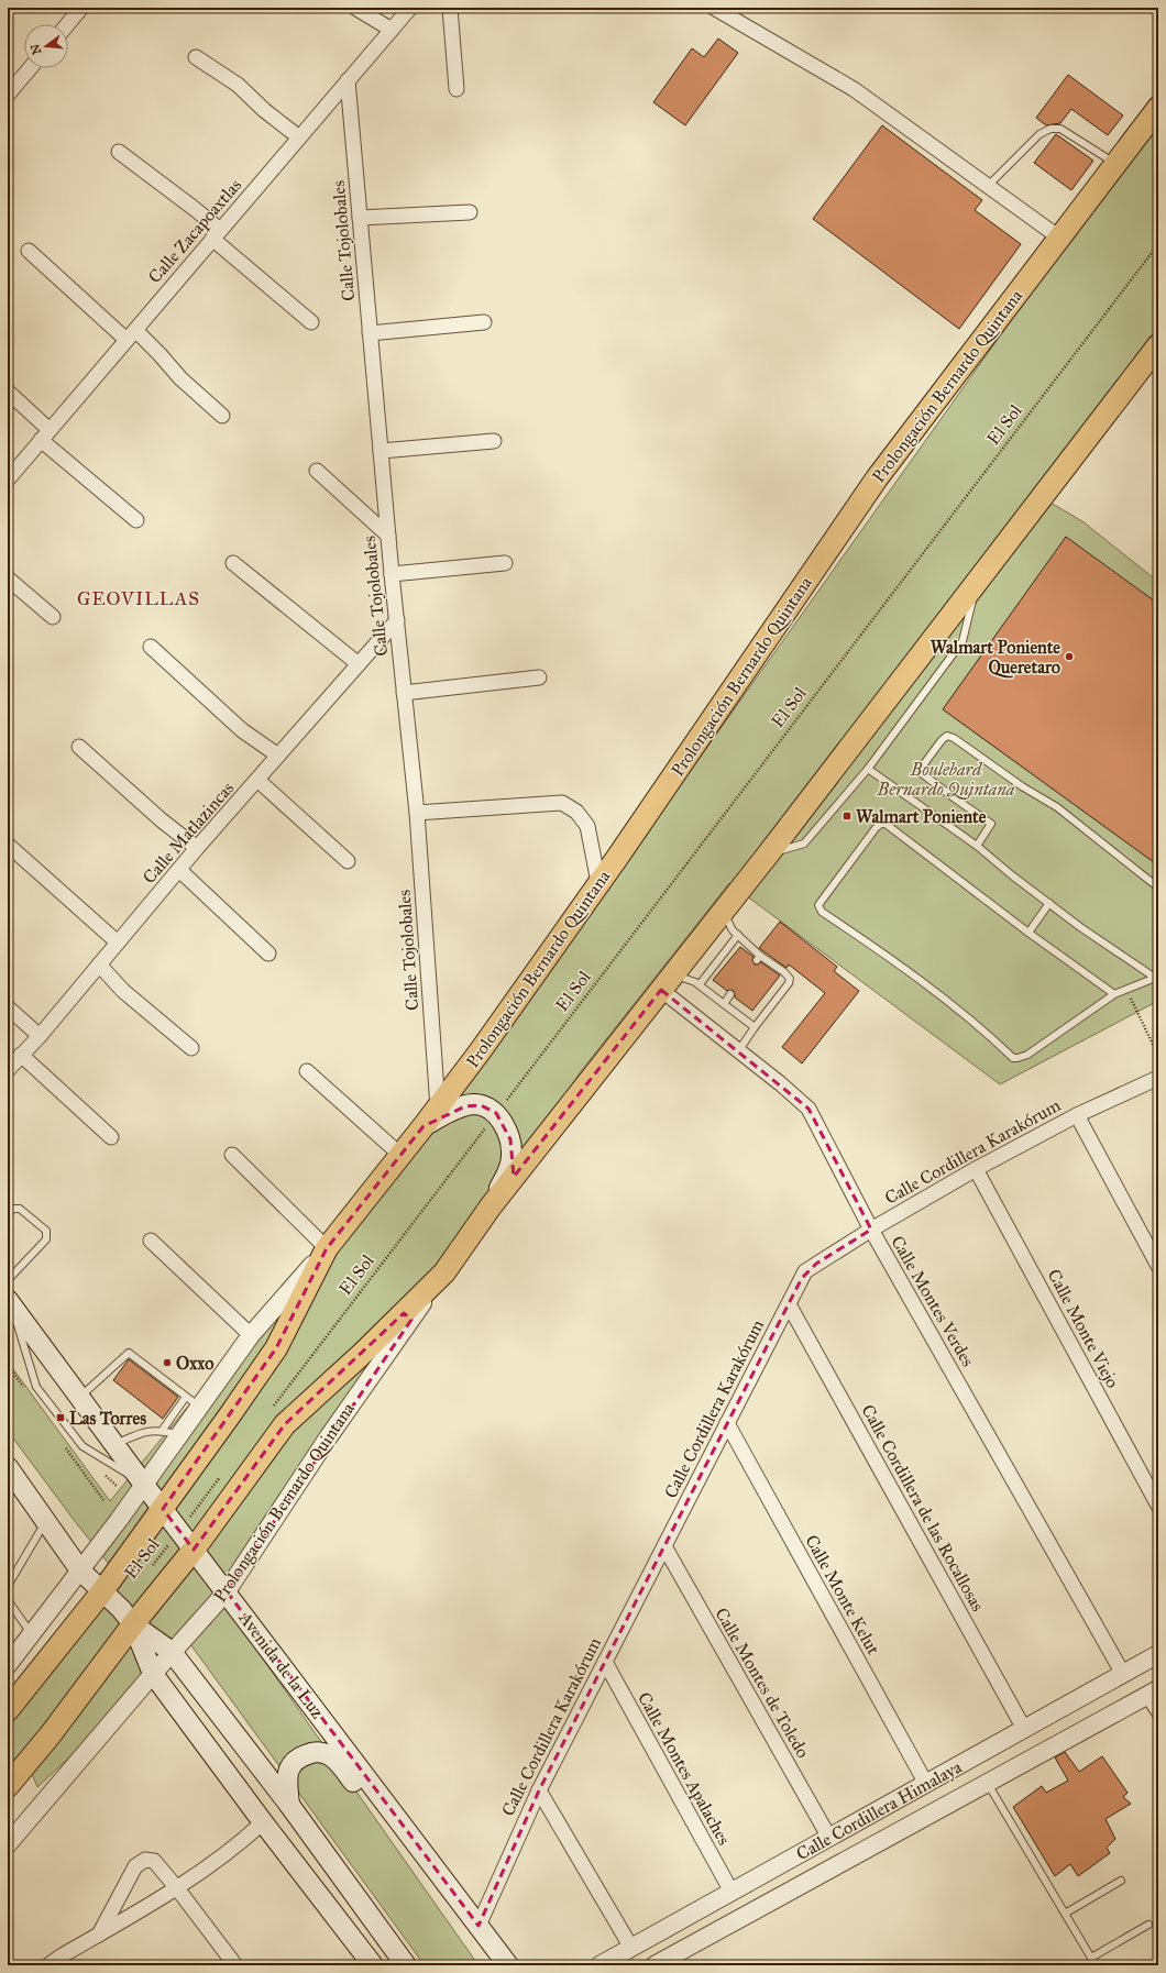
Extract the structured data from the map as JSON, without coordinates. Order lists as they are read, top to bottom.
{
  "streets": {
    "main road": ["Prolongación Bernardo Quintana", "Avenida de la Luz"],
    "street": [
      "Calle Zacapoaxtlas",
      "Calle Tojolobales",
      "Calle Matlazincas",
      "Calle Cordillera Karakórum",
      "Calle Montes Verdes",
      "Calle Monte Viejo",
      "Calle Cordillera de las Rocallosas",
      "Calle Monte Kelut",
      "Calle Montes de Toledo",
      "Calle Montes Apalaches",
      "Calle Cordillera Himalaya"
    ],
    "path": ["El Sol"]
  },
  "crossings": [
    ["Calle Zacapoaxtlas", "Calle Tojolobales"],
    ["Calle Tojolobales", "Prolongación Bernardo Quintana"],
    ["Calle Tojolobales", "Calle Matlazincas"],
    ["Prolongación Bernardo Quintana", "Calle Montes Verdes"],
    ["Prolongación Bernardo Quintana", "Avenida de la Luz"],
    ["El Sol", "Avenida de la Luz"],
    ["Calle Cordillera Karakórum", "Calle Montes Verdes"],
    ["Calle Cordillera Karakórum", "Calle Monte Viejo"],
    ["Calle Cordillera Karakórum", "Calle Cordillera de las Rocallosas"],
    ["Calle Cordillera Karakórum", "Calle Monte Kelut"],
    ["Calle Cordillera Karakórum", "Avenida de la Luz"],
    ["Calle Cordillera Karakórum", "Calle Montes de Toledo"],
    ["Calle Cordillera Karakórum", "Calle Montes Apalaches"],
    ["Calle Montes Verdes", "Calle Cordillera Himalaya"],
    ["Calle Cordillera de las Rocallosas", "Calle Cordillera Himalaya"],
    ["Calle Monte Kelut", "Calle Cordillera Himalaya"],
    ["Calle Montes de Toledo", "Calle Cordillera Himalaya"],
    ["Calle Montes Apalaches", "Calle Cordillera Himalaya"]
  ],
  "districts": ["GEOVILLAS"],
  "parks": ["Boulebard Bernardo Quintana"],
  "places": {
    "other": ["Walmart Poniente Queretaro", "Oxxo"],
    "transit": ["Walmart Poniente", "Las Torres"]
  },
  "north": "left"
}
